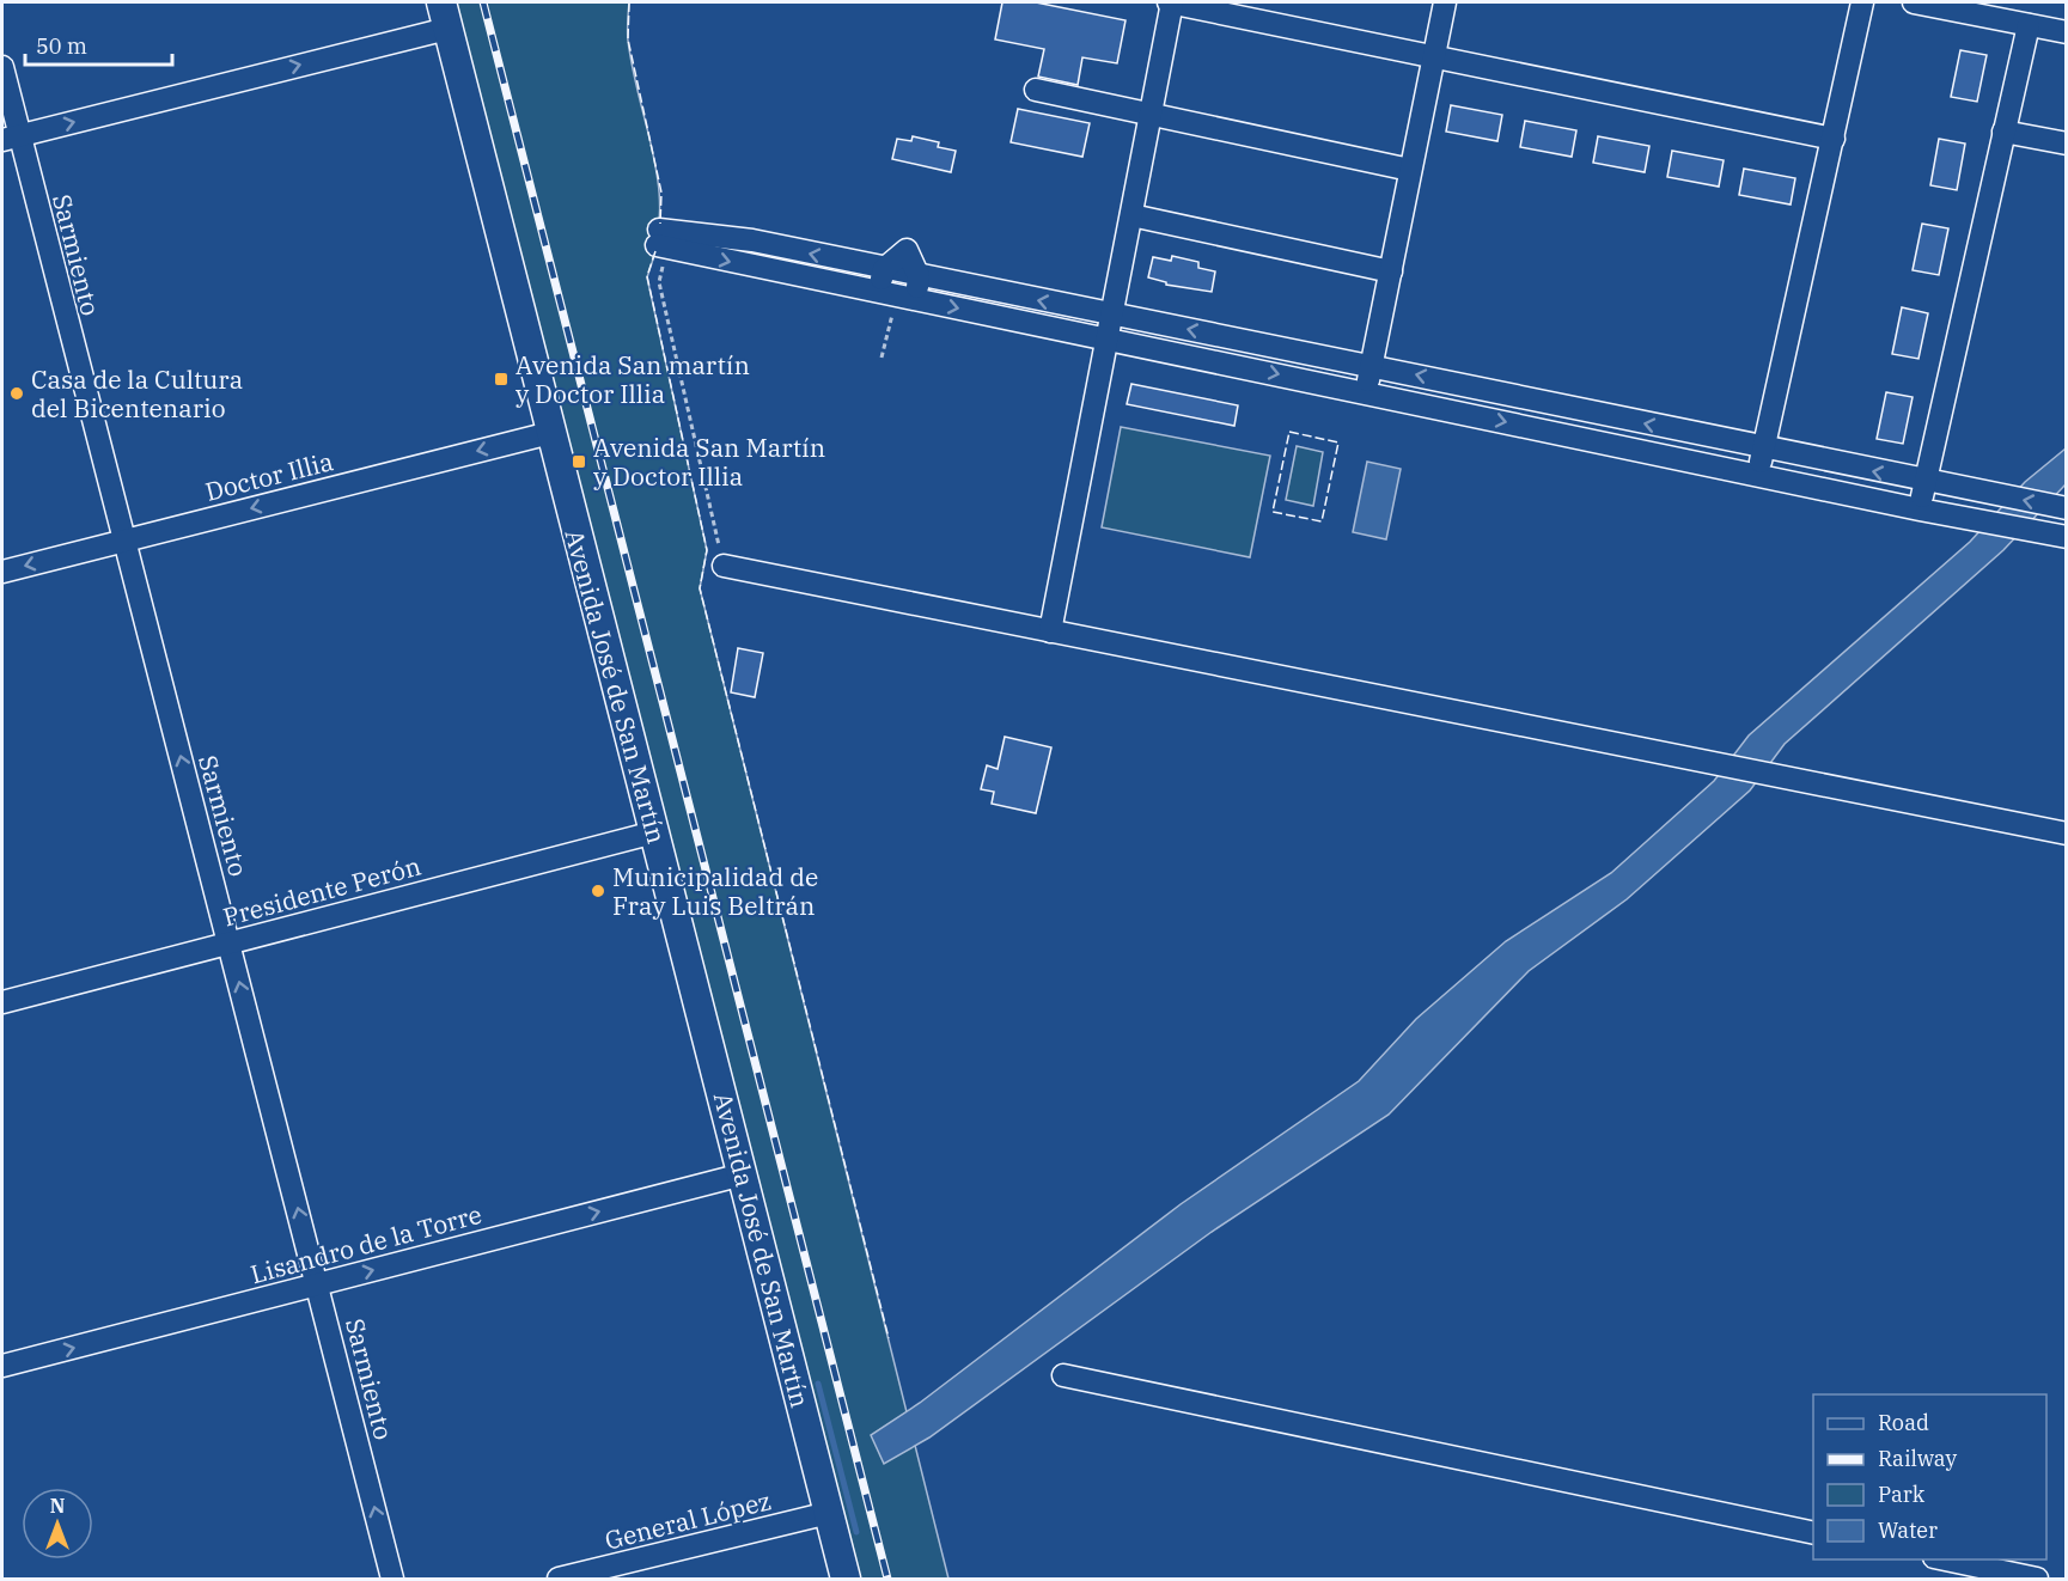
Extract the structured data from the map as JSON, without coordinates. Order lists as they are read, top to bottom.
{
  "streets": {
    "main road": ["Avenida José de San Martín"],
    "street": [
      "Sarmiento",
      "Doctor Illia",
      "Presidente Perón",
      "Lisandro de la Torre",
      "General López"
    ]
  },
  "crossings": [
    ["Sarmiento", "Doctor Illia"],
    ["Sarmiento", "Presidente Perón"],
    ["Sarmiento", "Lisandro de la Torre"],
    ["Doctor Illia", "Avenida José de San Martín"],
    ["Avenida José de San Martín", "Presidente Perón"],
    ["Avenida José de San Martín", "Lisandro de la Torre"],
    ["Avenida José de San Martín", "General López"]
  ],
  "one_way": ["Sarmiento", "Doctor Illia", "Lisandro de la Torre"],
  "places": {
    "transit": ["Avenida San martín y Doctor Illia", "Avenida San Martín y Doctor Illia"],
    "other": ["Casa de la Cultura del Bicentenario", "Municipalidad de Fray Luis Beltrán"]
  },
  "legend": [
    "Road",
    "Railway",
    "Park",
    "Water"
  ],
  "scale_bar": "50 m",
  "north": "top"
}
